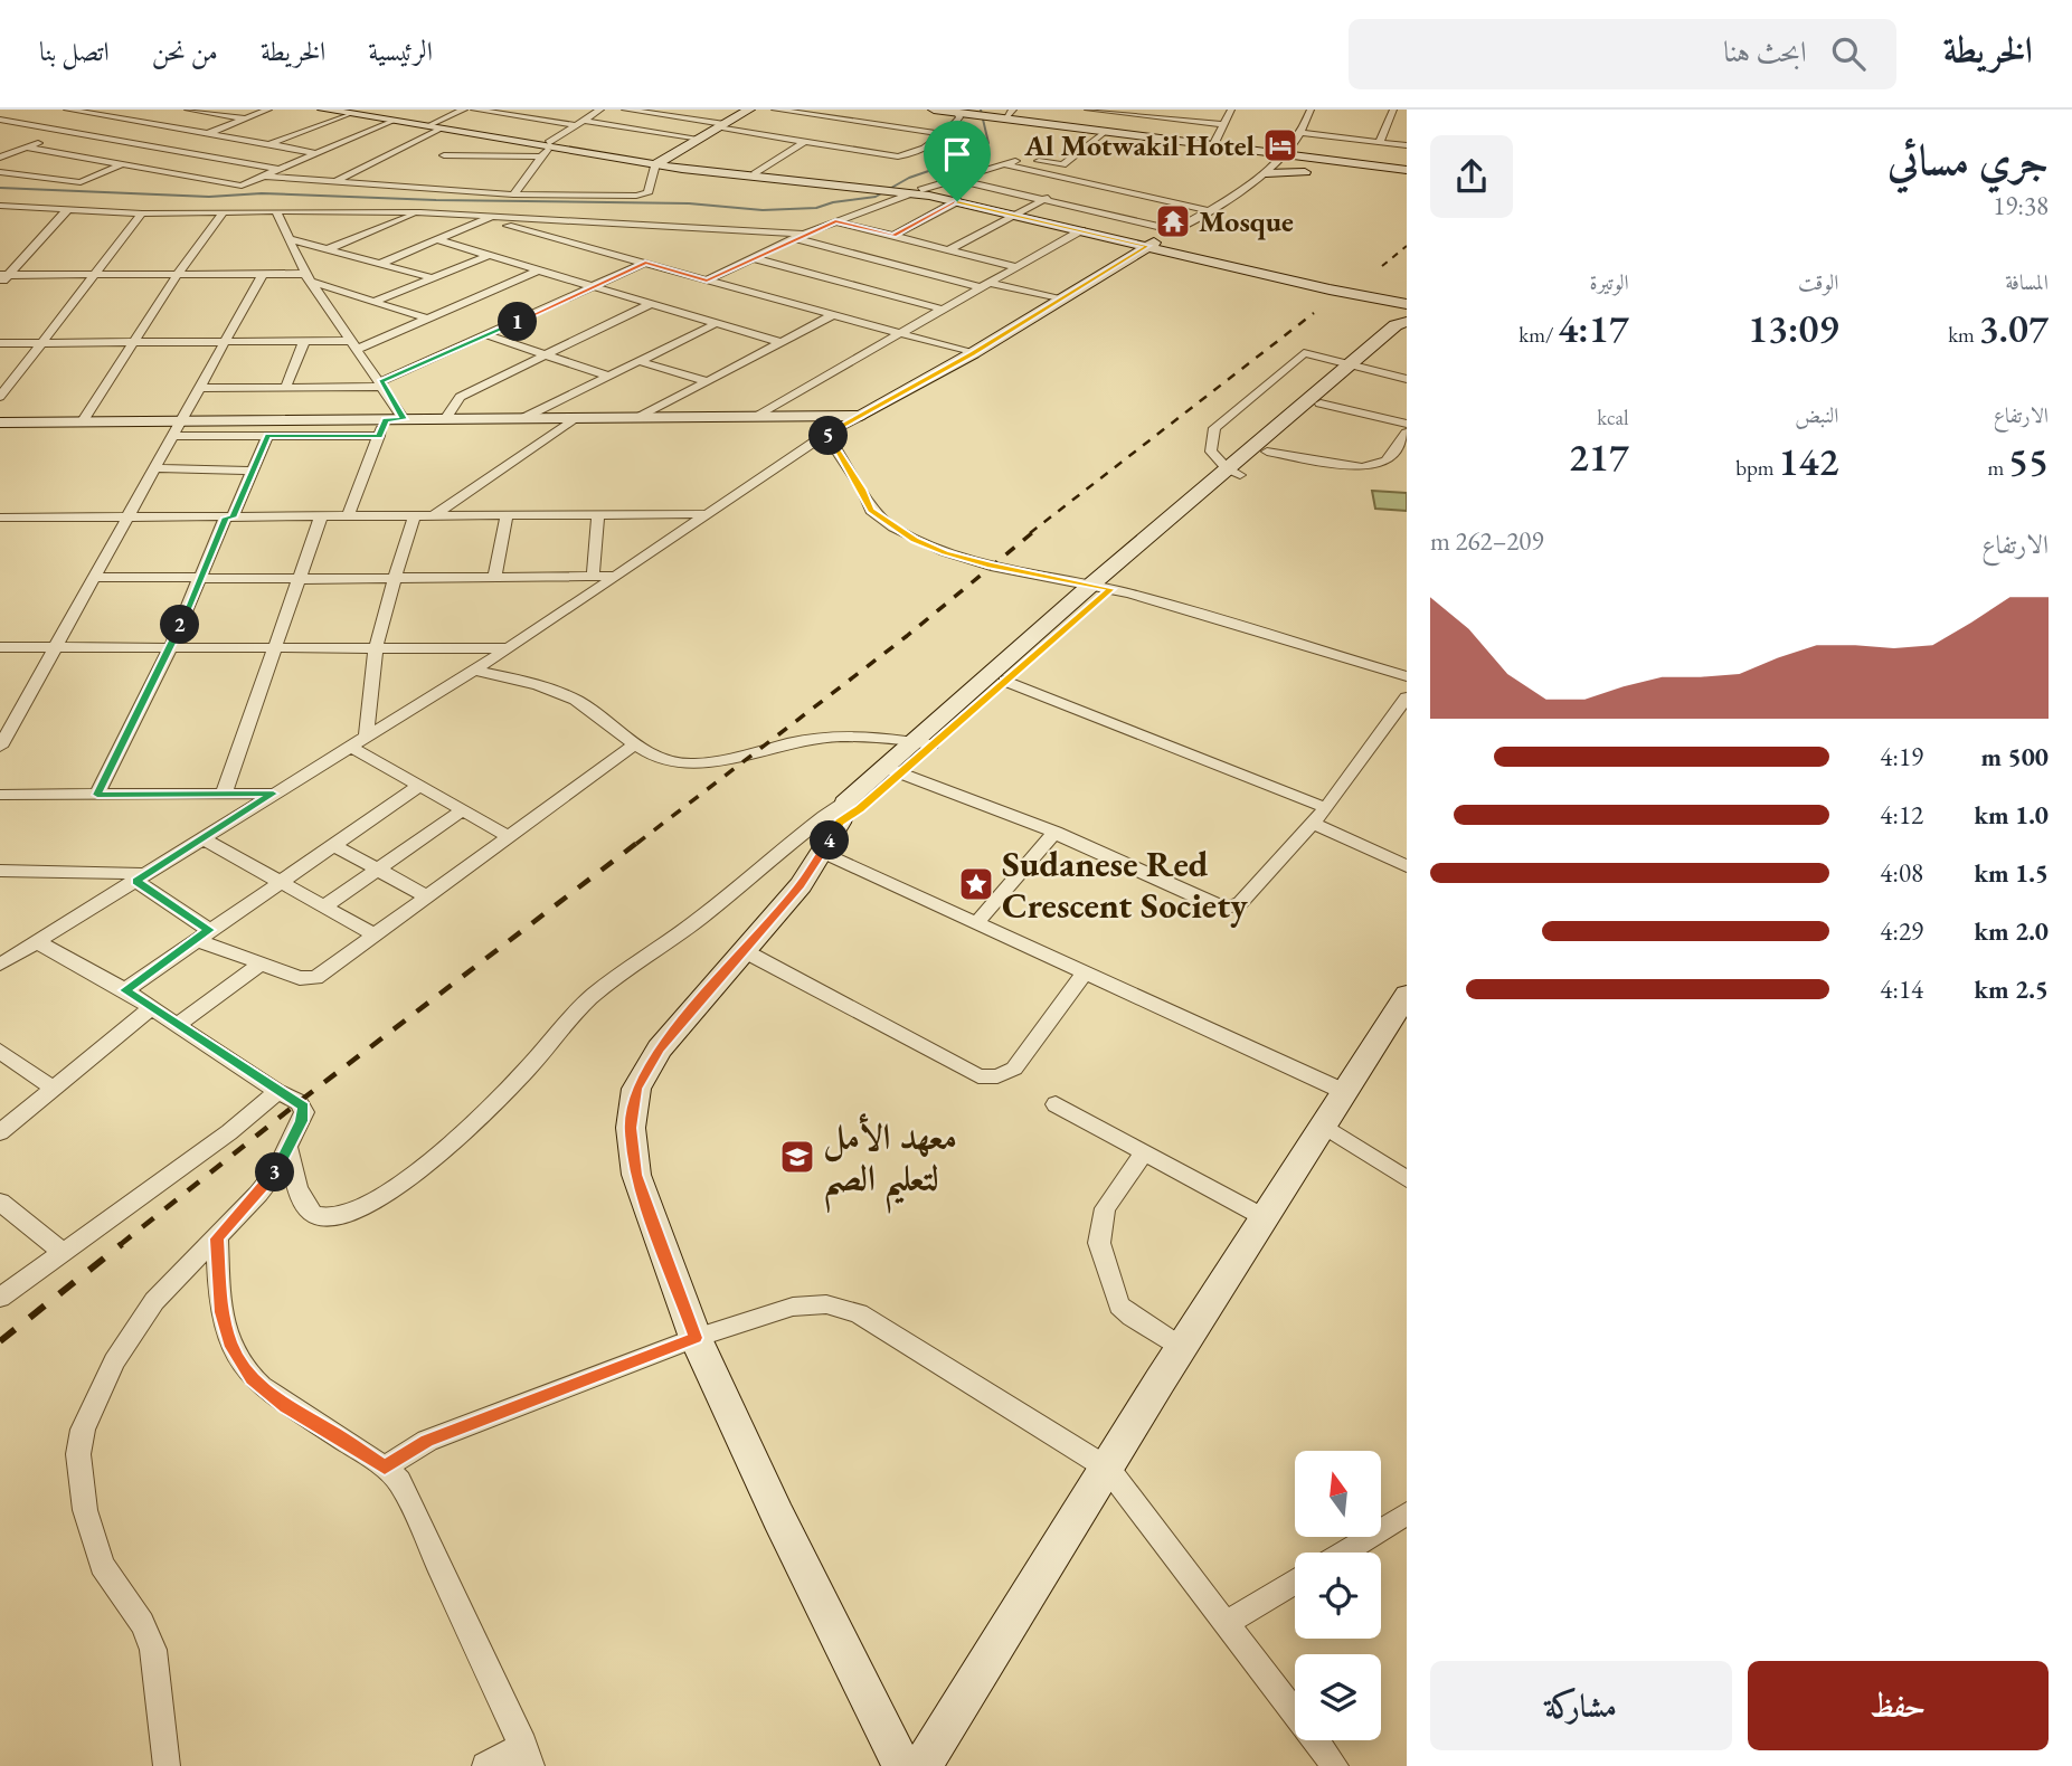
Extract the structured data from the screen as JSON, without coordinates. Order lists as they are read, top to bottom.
{
  "places": {
    "hotel": ["Al Motwakil Hotel"],
    "temple": ["Mosque"],
    "place": ["Sudanese Red Crescent Society"],
    "school or university": ["معهد الأمل لتعليم الصم"]
  },
  "north": "top",
  "page": {
    "header": "الخريطة",
    "search": "ابحث هنا",
    "nav": [
      "الرئيسية",
      "الخريطة",
      "من نحن",
      "اتصل بنا"
    ],
    "heading": ["جري مسائي", "19:38"],
    "stats": [
      ["المسافة", "3.07 km"],
      ["الوقت", "13:09"],
      ["الوتيرة", "4:17 /km"],
      ["الارتفاع", "55 m"],
      ["النبض", "142 bpm"],
      ["kcal", "217"]
    ],
    "pins": [
      "1",
      "5",
      "2",
      "4",
      "3"
    ],
    "chart": ["الارتفاع", "209–262 m"],
    "list": [
      {
        "name": "500 m",
        "note": "4:19"
      },
      {
        "name": "1.0 km",
        "note": "4:12"
      },
      {
        "name": "1.5 km",
        "note": "4:08"
      },
      {
        "name": "2.0 km",
        "note": "4:29"
      },
      {
        "name": "2.5 km",
        "note": "4:14"
      }
    ],
    "buttons": ["حفظ", "مشاركة"]
  }
}
